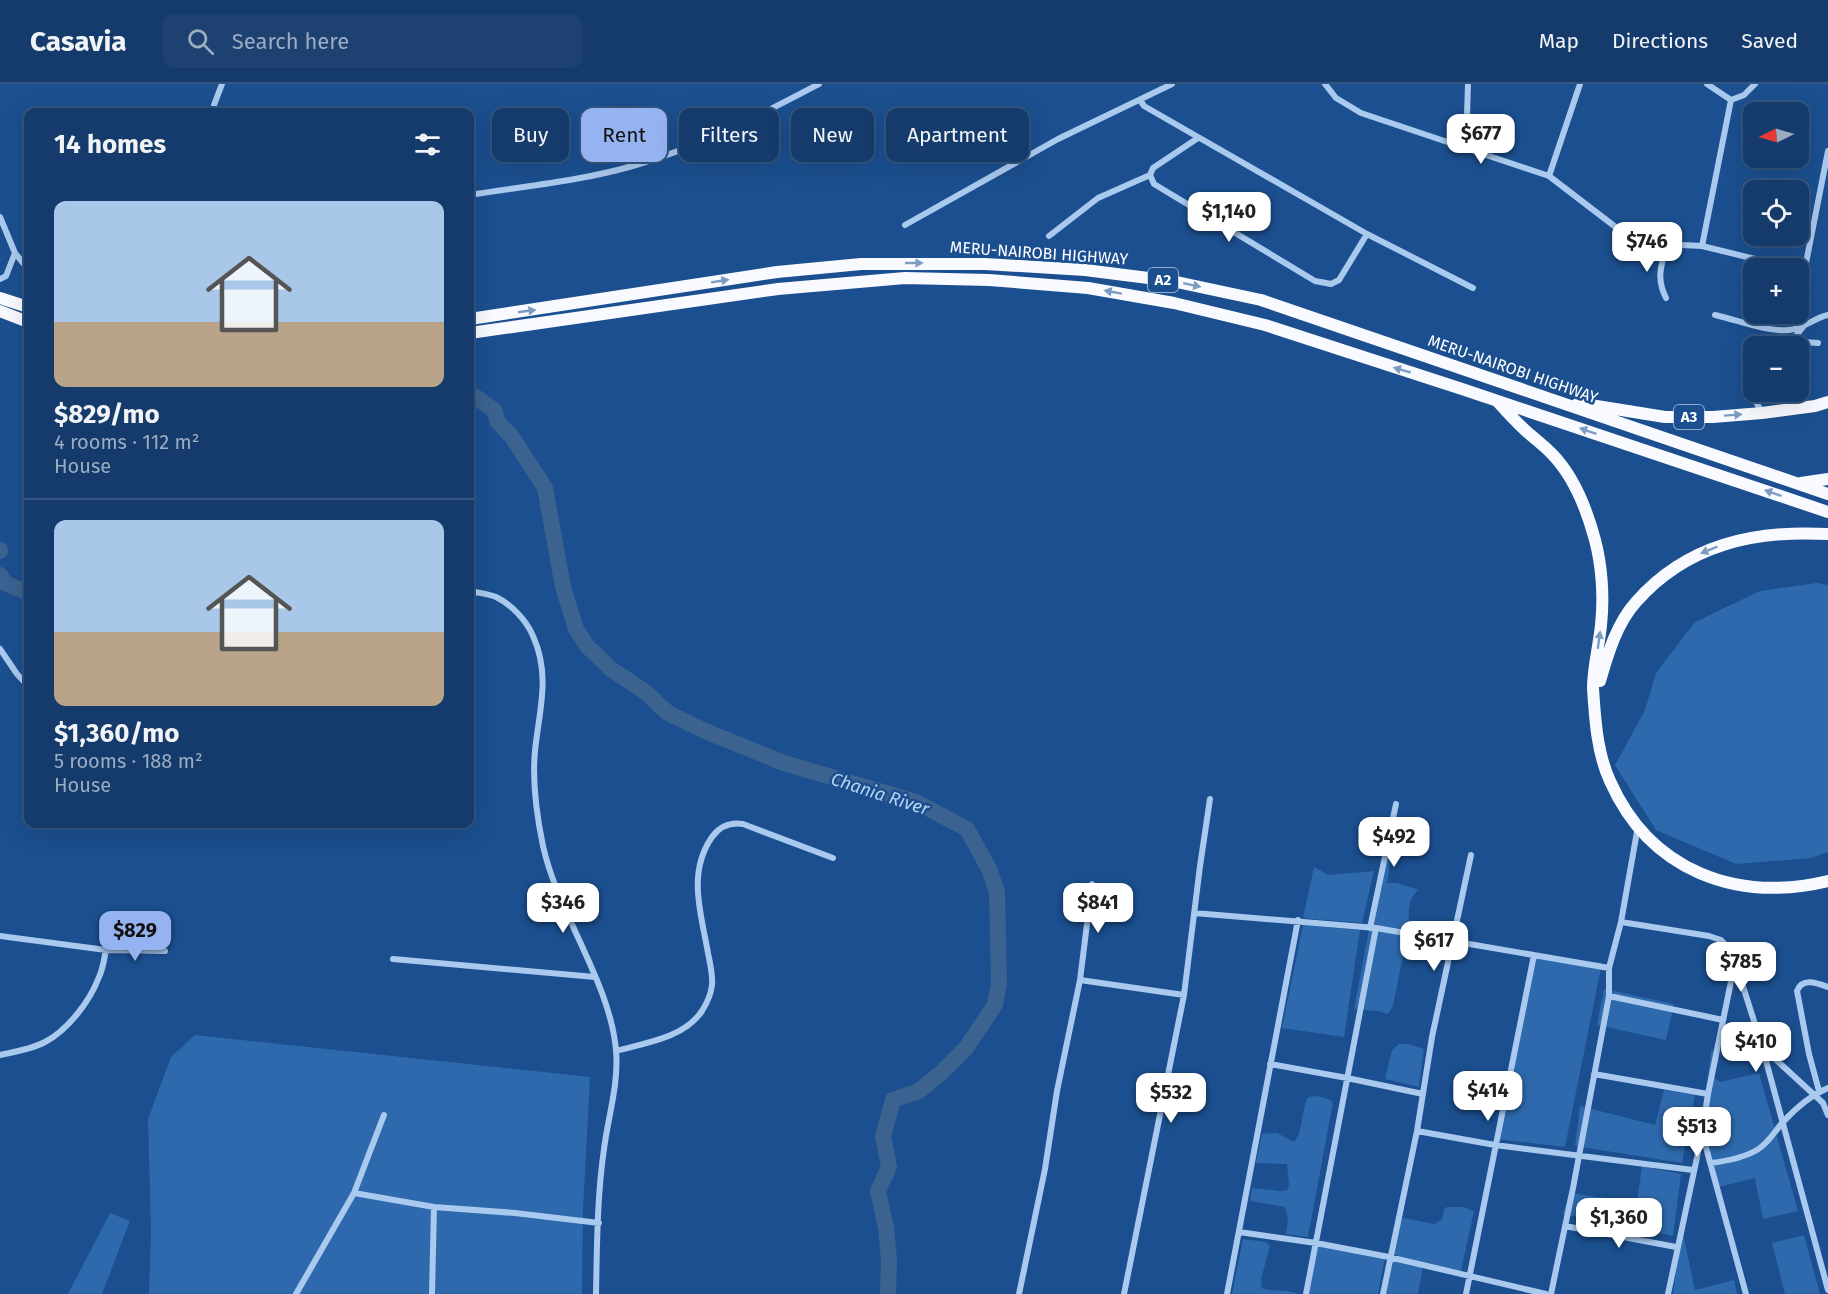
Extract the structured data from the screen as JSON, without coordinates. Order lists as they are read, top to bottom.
{
  "streets": {
    "highway": ["MERU-NAIROBI HIGHWAY", "A2", "A3"]
  },
  "crossings": [
    ["MERU-NAIROBI HIGHWAY", "A3"]
  ],
  "water": ["Chania River"],
  "north": "left",
  "page": {
    "header": "Casavia",
    "search": "Search here",
    "nav": ["Map", "Directions", "Saved"],
    "map_buttons": ["+", "−"],
    "chip": [
      "Buy",
      "Rent",
      "Filters",
      "New",
      "Apartment"
    ],
    "heading": "14 homes",
    "price": [
      "$677",
      "$1,140",
      "$746",
      "$492",
      "$346",
      "$841",
      "$829",
      "$617",
      "$785",
      "$410",
      "$414",
      "$532",
      "$513",
      "$1,360"
    ],
    "list": [
      {
        "name": "$829/mo",
        "note": "4 rooms · 112 m² · House"
      },
      {
        "name": "$1,360/mo",
        "note": "5 rooms · 188 m² · House"
      }
    ]
  }
}
